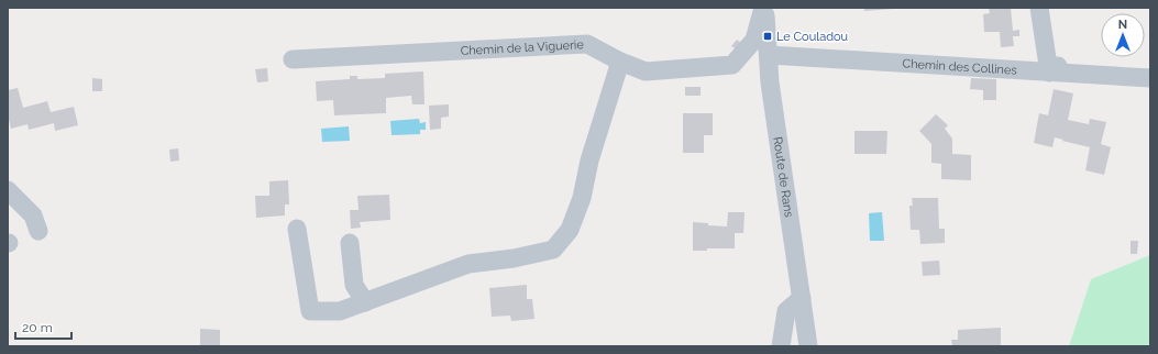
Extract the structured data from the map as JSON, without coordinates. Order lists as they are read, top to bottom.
{
  "streets": {
    "street": ["Chemin de la Viguerie", "Chemin des Collines", "Route de Rans"]
  },
  "crossings": [
    ["Chemin de la Viguerie", "Route de Rans"],
    ["Chemin des Collines", "Route de Rans"]
  ],
  "places": {
    "transit": ["Le Couladou"]
  },
  "scale_bar": "20 m",
  "north": "top"
}
